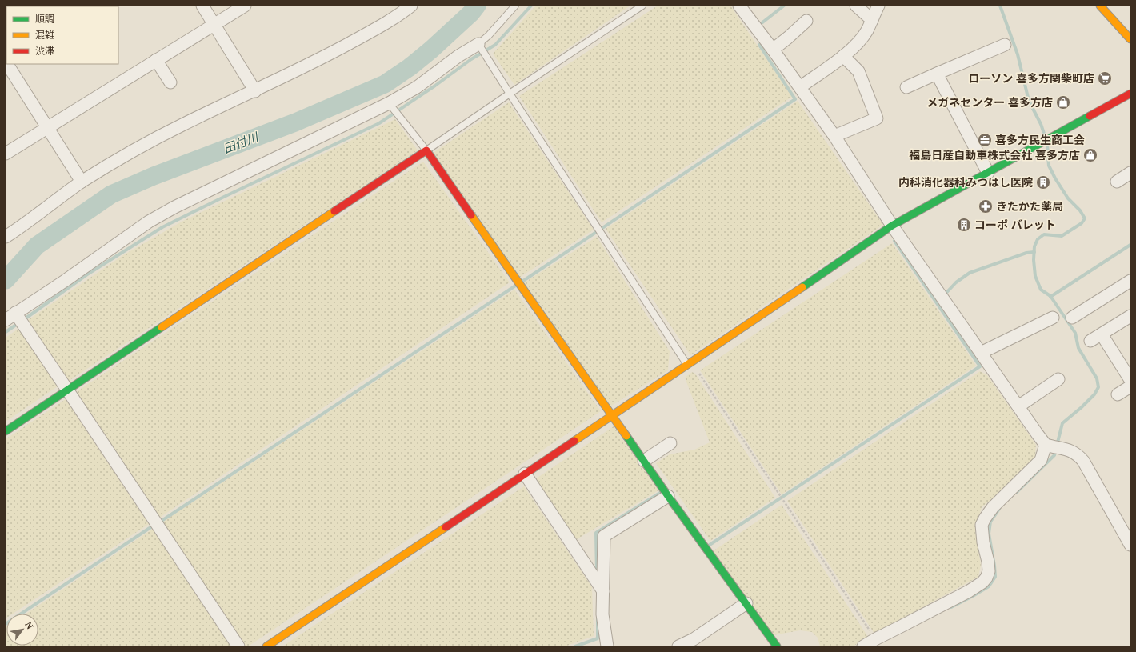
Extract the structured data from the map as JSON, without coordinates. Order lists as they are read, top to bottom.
{
  "water": ["田付川"],
  "places": {
    "supermarket": ["ローソン 喜多方関柴町店"],
    "shop": ["メガネセンター 喜多方店", "福島日産自動車株式会社 喜多方店"],
    "office": ["喜多方民生商工会"],
    "building": ["内科消化器科みつはし医院", "コーポ バレット"],
    "pharmacy": ["きたかた薬局"]
  },
  "legend": ["順調", "混雑", "渋滞"],
  "north": "top right"
}
